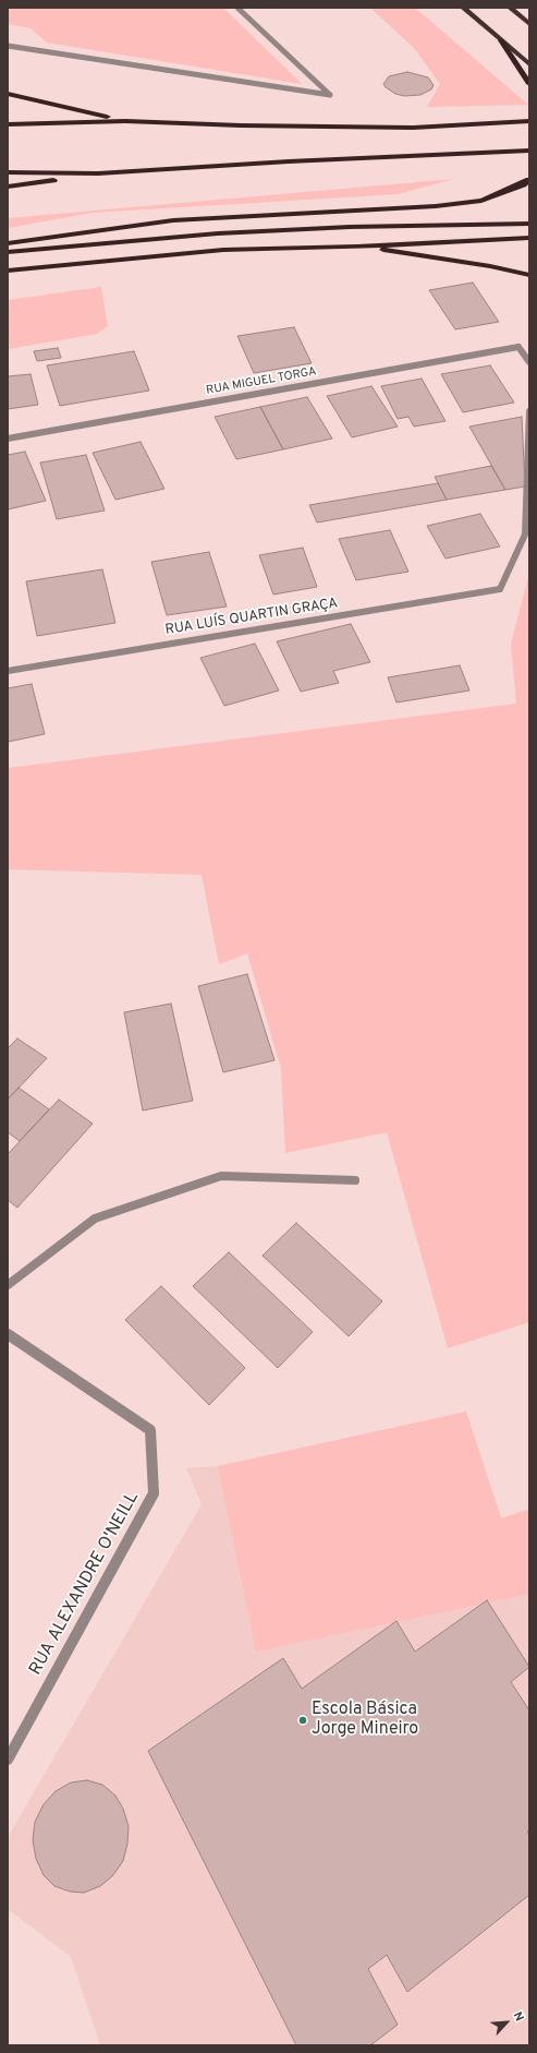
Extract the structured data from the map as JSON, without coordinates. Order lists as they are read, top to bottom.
{
  "streets": {
    "street": ["RUA MIGUEL TORGA", "RUA LUÍS QUARTIN GRAÇA", "RUA ALEXANDRE O'NEILL"]
  },
  "places": ["Escola Básica Jorge Mineiro"],
  "north": "top right"
}
